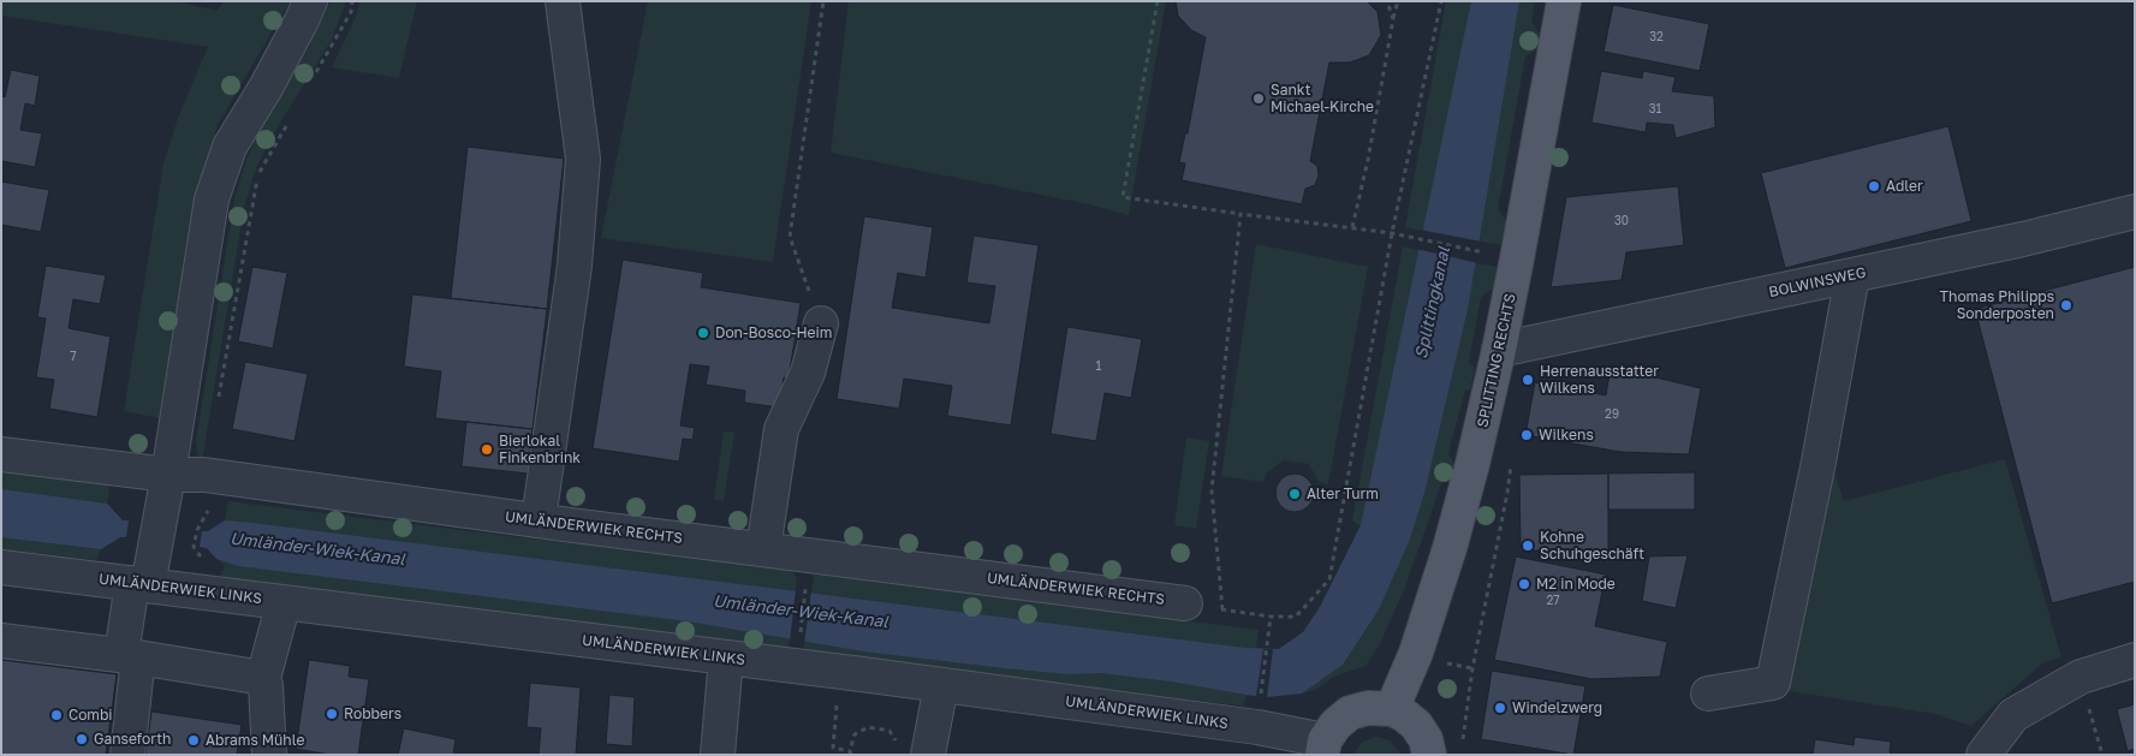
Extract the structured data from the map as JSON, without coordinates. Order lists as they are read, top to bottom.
{
  "streets": {
    "main road": ["SPLITTING RECHTS"],
    "street": ["BOLWINSWEG", "UMLÄNDERWIEK RECHTS", "UMLÄNDERWIEK LINKS"]
  },
  "crossings": [
    ["BOLWINSWEG", "SPLITTING RECHTS"]
  ],
  "water": ["Splittingkanal", "Umländer-Wiek-Kanal"],
  "places": [
    "Sankt Michael-Kirche",
    "Adler",
    "Thomas Philipps Sonderposten",
    "Don-Bosco-Heim",
    "Herrenausstatter Wilkens",
    "Wilkens",
    "Bierlokal Finkenbrink",
    "Alter Turm",
    "Kohne Schuhgeschäft",
    "M2 in Mode",
    "Windelzwerg",
    "Robbers",
    "Combi",
    "Ganseforth",
    "Abrams Mühle"
  ],
  "house_numbers": [
    "32",
    "31",
    "30",
    "7",
    "1",
    "29",
    "27"
  ]
}
